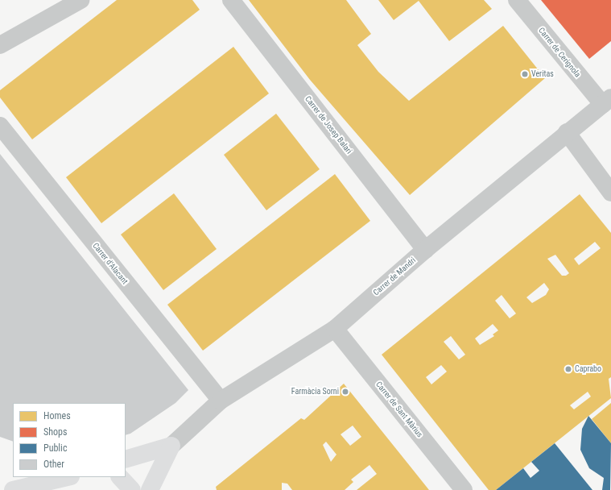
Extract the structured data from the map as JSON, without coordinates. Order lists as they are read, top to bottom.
{
  "streets": {
    "street": [
      "Carrer de Cerignola",
      "Carrer de Josep Balari",
      "Carrer d'Alacant",
      "Carrer de Mandri",
      "Carrer de Sant Màrius"
    ]
  },
  "crossings": [
    ["Carrer de Cerignola", "Carrer de Mandri"],
    ["Carrer de Josep Balari", "Carrer de Mandri"],
    ["Carrer d'Alacant", "Carrer de Mandri"],
    ["Carrer de Mandri", "Carrer de Sant Màrius"]
  ],
  "places": ["Veritas", "Caprabo", "Farmàcia Sorni"],
  "legend": [
    "Homes",
    "Shops",
    "Public",
    "Other"
  ]
}
